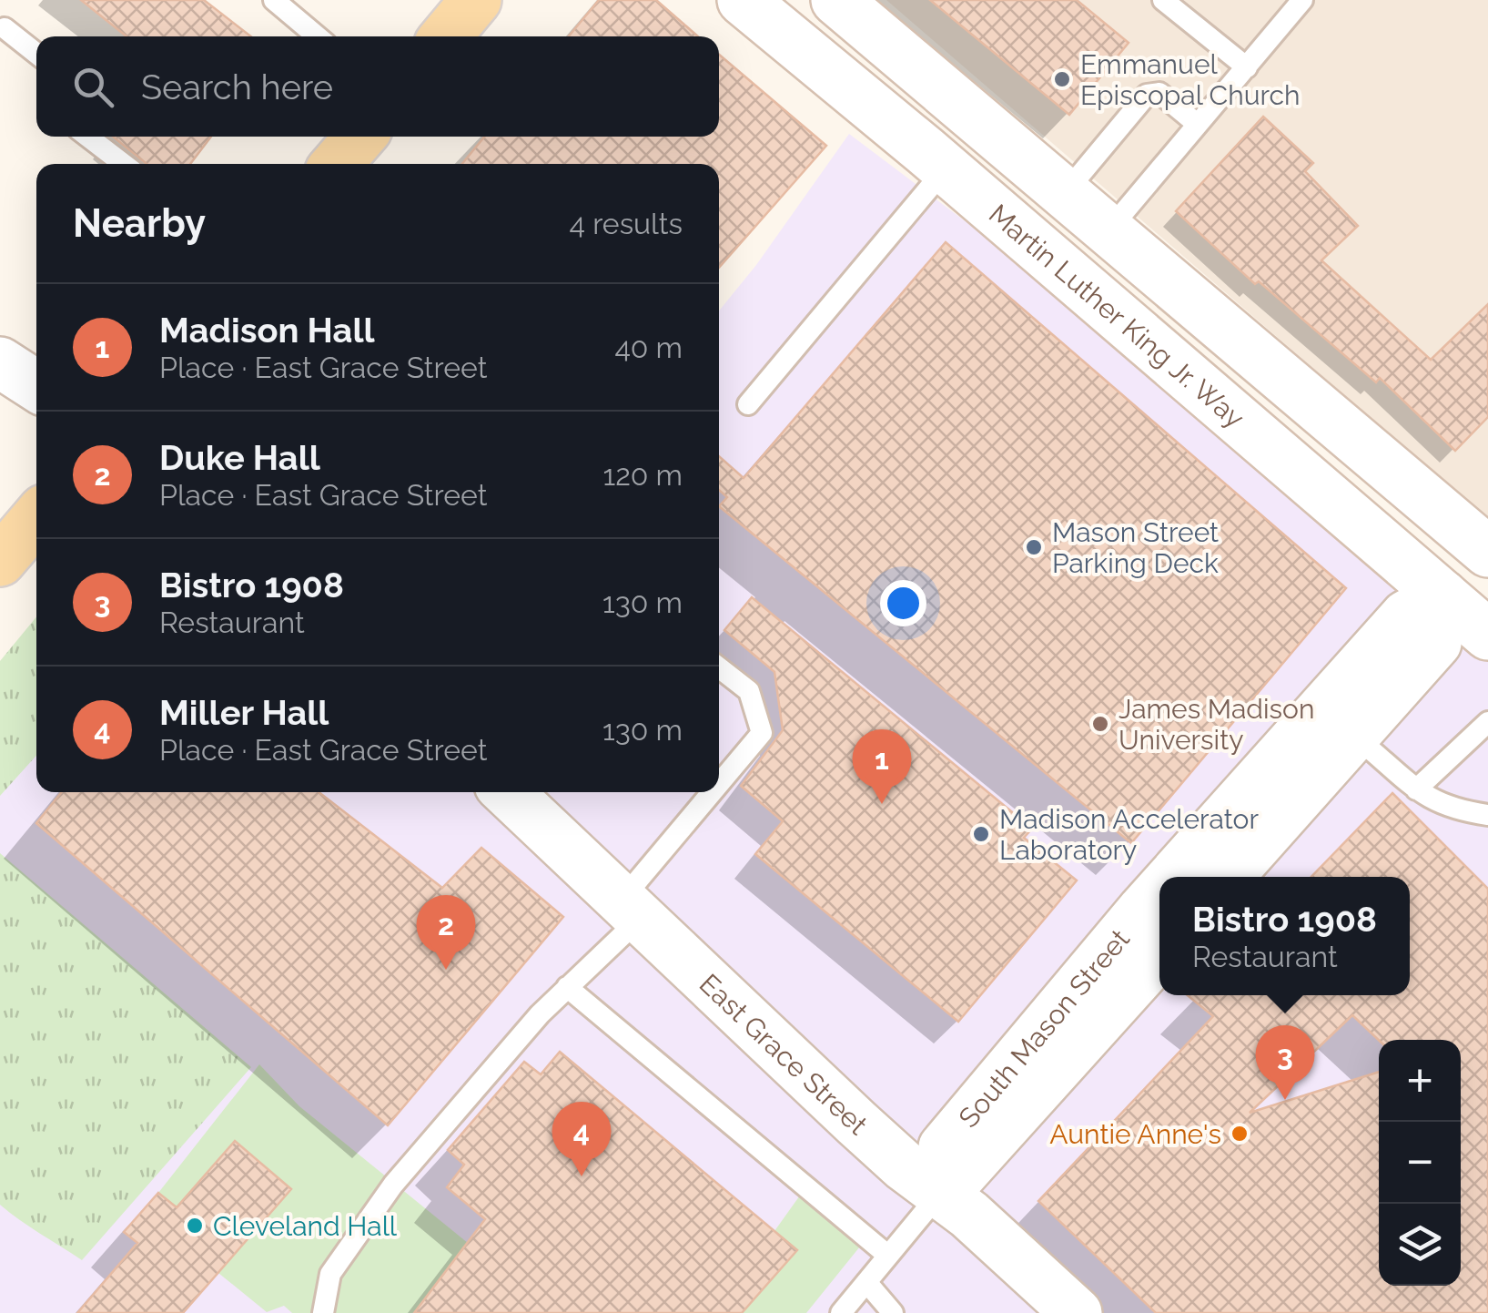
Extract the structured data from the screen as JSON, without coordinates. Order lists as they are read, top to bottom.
{
  "streets": {
    "street": ["Martin Luther King Jr. Way", "South Mason Street", "East Grace Street"]
  },
  "crossings": [
    ["Martin Luther King Jr. Way", "South Mason Street"],
    ["South Mason Street", "East Grace Street"]
  ],
  "places": [
    "Emmanuel Episcopal Church",
    "Mason Street Parking Deck",
    "James Madison University",
    "Madison Accelerator Laboratory",
    "Auntie Anne's",
    "Cleveland Hall"
  ],
  "page": {
    "search": "Search here",
    "heading": ["Nearby", "4 results"],
    "list": [
      {
        "mark": "1",
        "name": "Madison Hall",
        "note": "Place · East Grace Street",
        "value": "40 m"
      },
      {
        "mark": "2",
        "name": "Duke Hall",
        "note": "Place · East Grace Street",
        "value": "120 m"
      },
      {
        "mark": "3",
        "name": "Bistro 1908",
        "note": "Restaurant",
        "value": "130 m"
      },
      {
        "mark": "4",
        "name": "Miller Hall",
        "note": "Place · East Grace Street",
        "value": "130 m"
      }
    ],
    "pins": [
      "1",
      "2",
      "3",
      "4"
    ],
    "popup": ["Bistro 1908", "Restaurant"],
    "map_buttons": ["+", "−"]
  }
}
